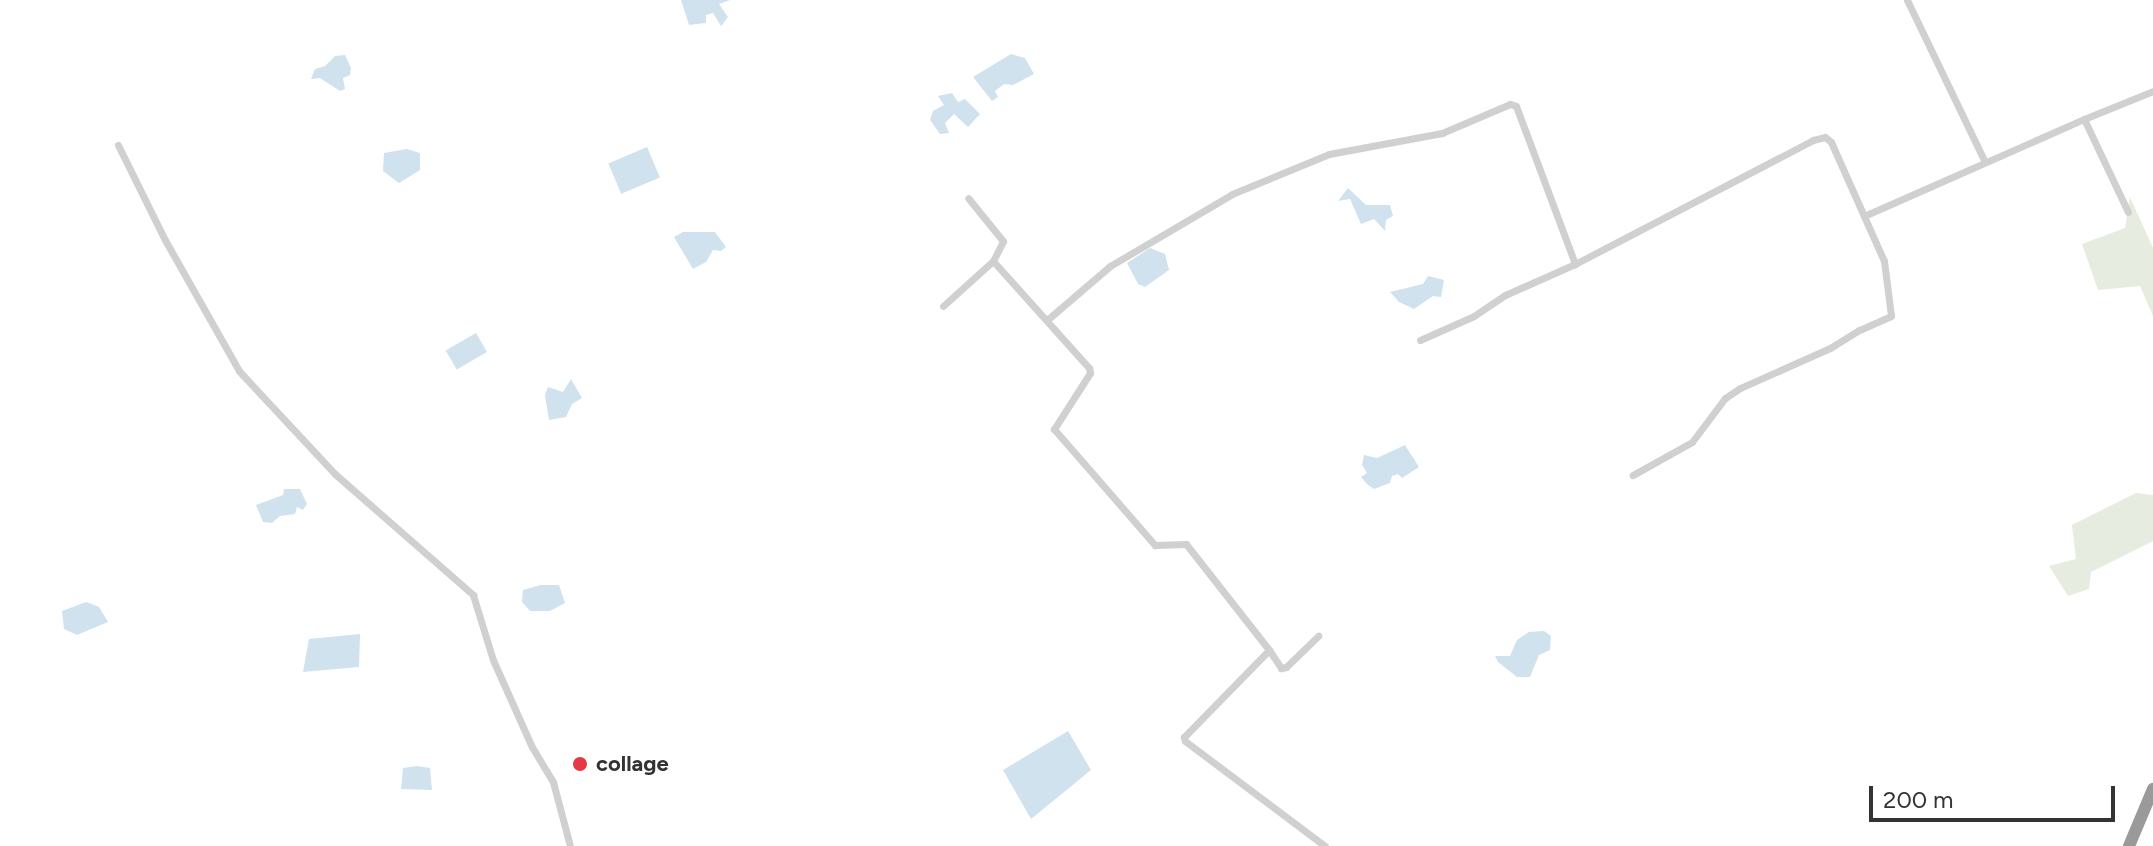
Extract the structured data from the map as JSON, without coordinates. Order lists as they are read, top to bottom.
{
  "places": ["collage"],
  "scale_bar": "200 m"
}
